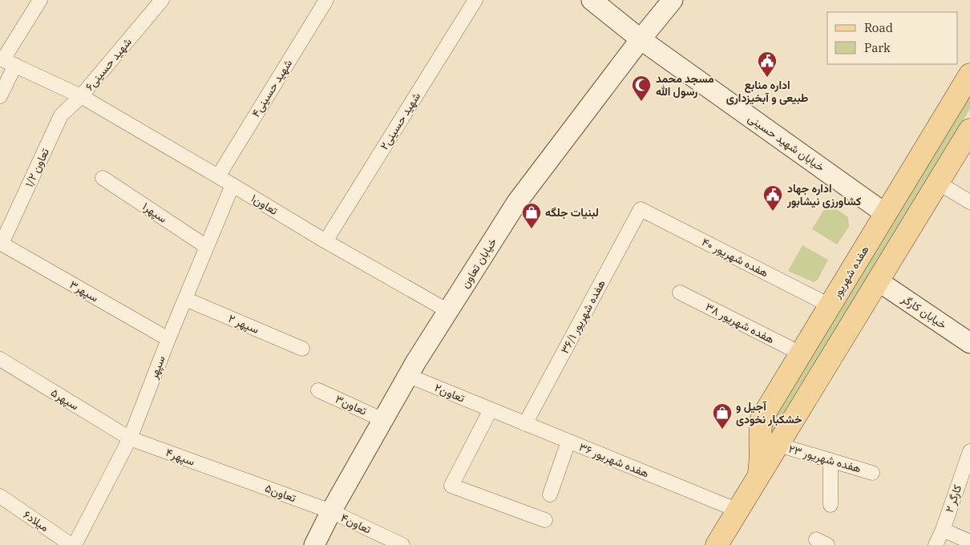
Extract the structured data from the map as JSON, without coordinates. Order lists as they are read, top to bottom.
{
  "streets": {
    "main road": ["هفده شهریور"],
    "street": [
      "شهید حسینی۶",
      "شهید حسینی۴",
      "شهید حسینی۲",
      "خیابان شهید حسینی",
      "تعاون ۱/۲",
      "تعاون۱",
      "سپهر۱",
      "هفده شهریور ۴۰",
      "خیابان تعاون",
      "سپهر۳",
      "خیابان کارگر",
      "هفده شهریور ۳۶/۱",
      "هفده شهریور ۳۸",
      "سپهر ۲",
      "سپهر",
      "تعاون۲",
      "سپهر۵",
      "تعاون۳",
      "سپهر۴",
      "هفده شهریور ۲۳",
      "هفده شهریور ۳۶",
      "تعاون۵",
      "کارگر ۲",
      "میلاد۶",
      "تعاون۴"
    ]
  },
  "crossings": [
    ["شهید حسینی۶", "تعاون ۱/۲"],
    ["شهید حسینی۶", "تعاون۱"],
    ["شهید حسینی۴", "تعاون۱"],
    ["شهید حسینی۲", "تعاون۱"],
    ["خیابان شهید حسینی", "خیابان تعاون"],
    ["خیابان شهید حسینی", "هفده شهریور"],
    ["تعاون ۱/۲", "تعاون۱"],
    ["تعاون ۱/۲", "سپهر۳"],
    ["تعاون۱", "خیابان تعاون"],
    ["تعاون۱", "سپهر"],
    ["سپهر۱", "سپهر"],
    ["هفده شهریور ۴۰", "هفده شهریور"],
    ["هفده شهریور ۴۰", "هفده شهریور ۳۶/۱"],
    ["خیابان تعاون", "تعاون۲"],
    ["خیابان تعاون", "تعاون۳"],
    ["خیابان تعاون", "تعاون۵"],
    ["خیابان تعاون", "تعاون۴"],
    ["هفده شهریور", "خیابان کارگر"],
    ["هفده شهریور", "هفده شهریور ۳۸"],
    ["هفده شهریور", "هفده شهریور ۲۳"],
    ["هفده شهریور", "هفده شهریور ۳۶"],
    ["سپهر۳", "سپهر"],
    ["هفده شهریور ۳۶/۱", "هفده شهریور ۳۶"],
    ["سپهر ۲", "سپهر"],
    ["سپهر", "سپهر۵"],
    ["سپهر", "سپهر۴"],
    ["سپهر", "میلاد۶"],
    ["تعاون۲", "هفده شهریور ۳۶"],
    ["سپهر۵", "سپهر۴"],
    ["سپهر۴", "تعاون۵"],
    ["تعاون۵", "تعاون۴"]
  ],
  "places": {
    "public building": ["اداره منابع طبیعی و آبخیزداری", "اداره جهاد کشاورزی نیشابور"],
    "mosque": ["مسجد محمد رسول الله"],
    "shop": ["لبنیات جلگه", "آجیل و خشکبار نخودی"]
  },
  "legend": ["Road", "Park"]
}
